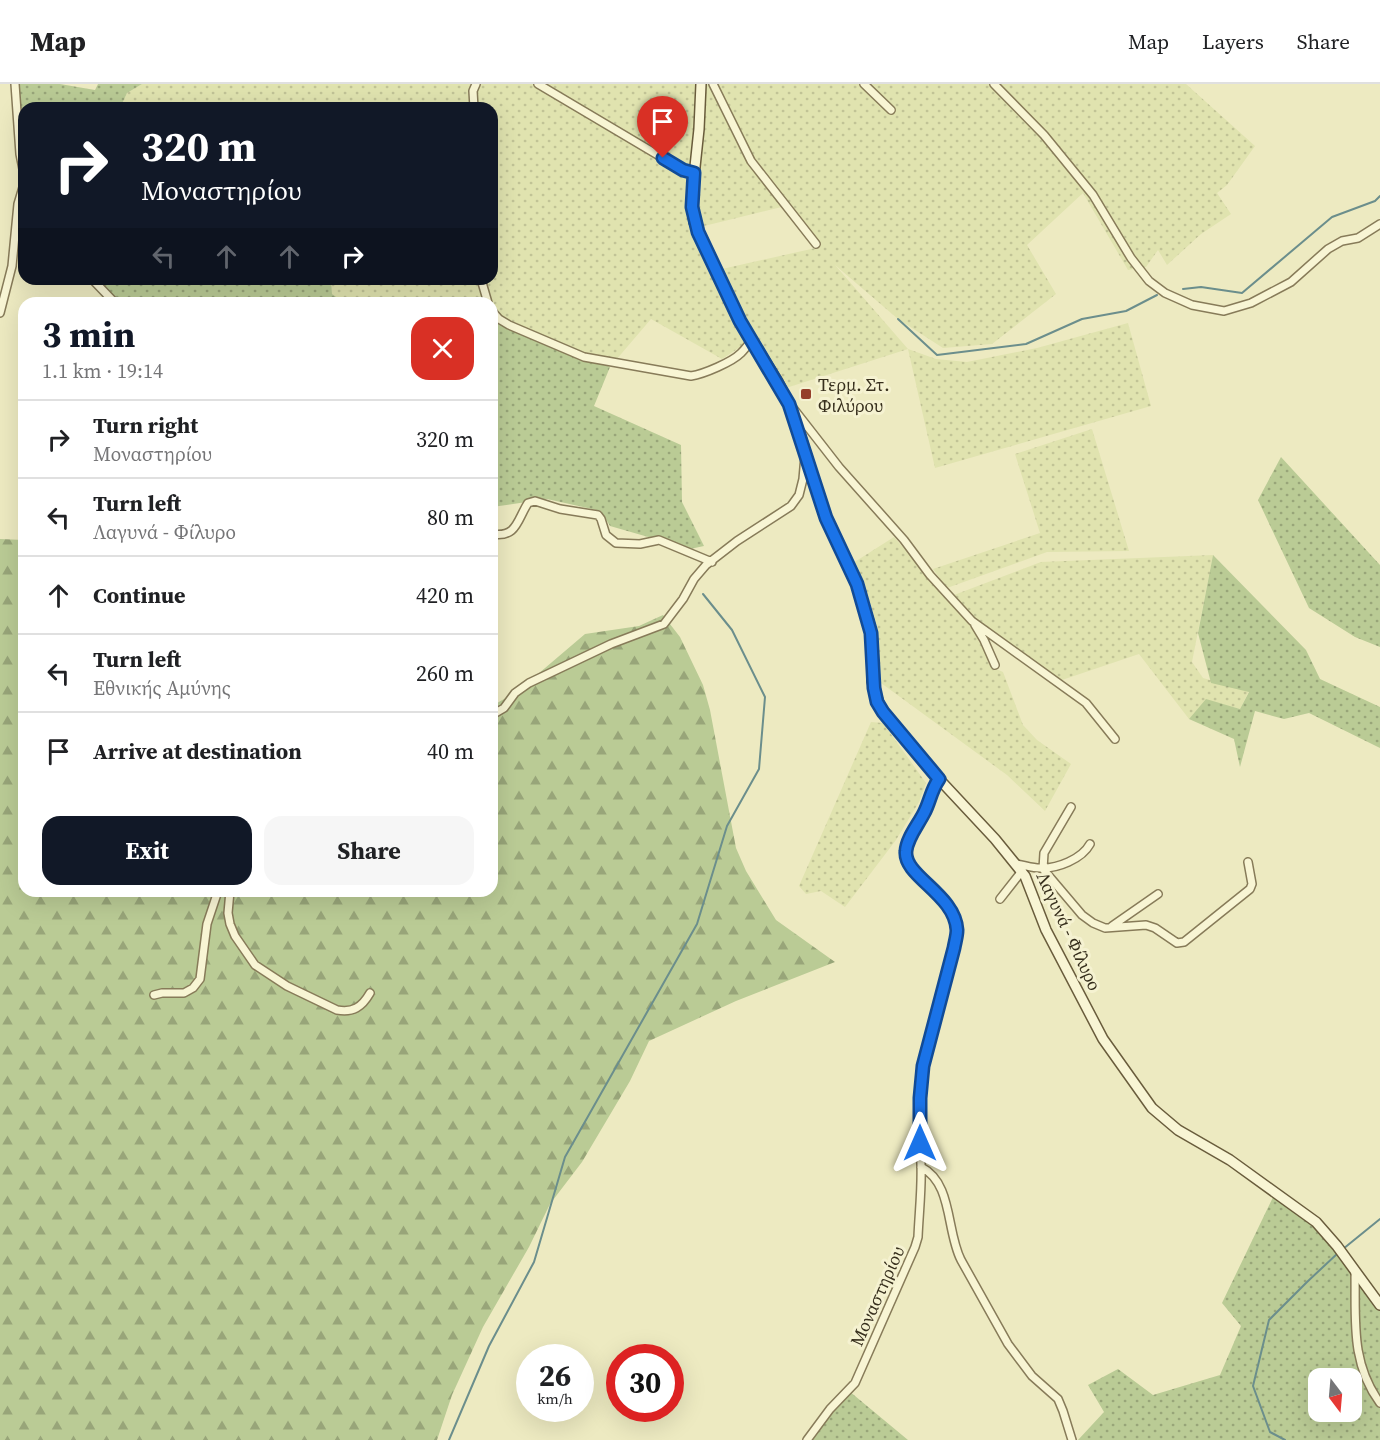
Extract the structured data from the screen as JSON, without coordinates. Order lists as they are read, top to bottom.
{
  "streets": {
    "street": ["Λαγυνά - Φίλυρο", "Μοναστηρίου"]
  },
  "crossings": [
    ["Λαγυνά - Φίλυρο", "Μοναστηρίου"]
  ],
  "places": {
    "transit": ["Τερμ. Στ. Φιλύρου"]
  },
  "north": "bottom",
  "page": {
    "header": "Map",
    "nav": ["Map", "Layers", "Share"],
    "turn": ["320 m", "Μοναστηρίου"],
    "heading": ["3 min", "1.1 km · 19:14"],
    "list": [
      {
        "name": "Turn right",
        "note": "Μοναστηρίου",
        "value": "320 m"
      },
      {
        "name": "Turn left",
        "note": "Λαγυνά - Φίλυρο",
        "value": "80 m"
      },
      {
        "name": "Continue",
        "value": "420 m"
      },
      {
        "name": "Turn left",
        "note": "Εθνικής Αμύνης",
        "value": "260 m"
      },
      {
        "name": "Arrive at destination",
        "value": "40 m"
      }
    ],
    "buttons": ["Exit", "Share"],
    "speed": "26 km/h",
    "limit": "30"
  }
}
